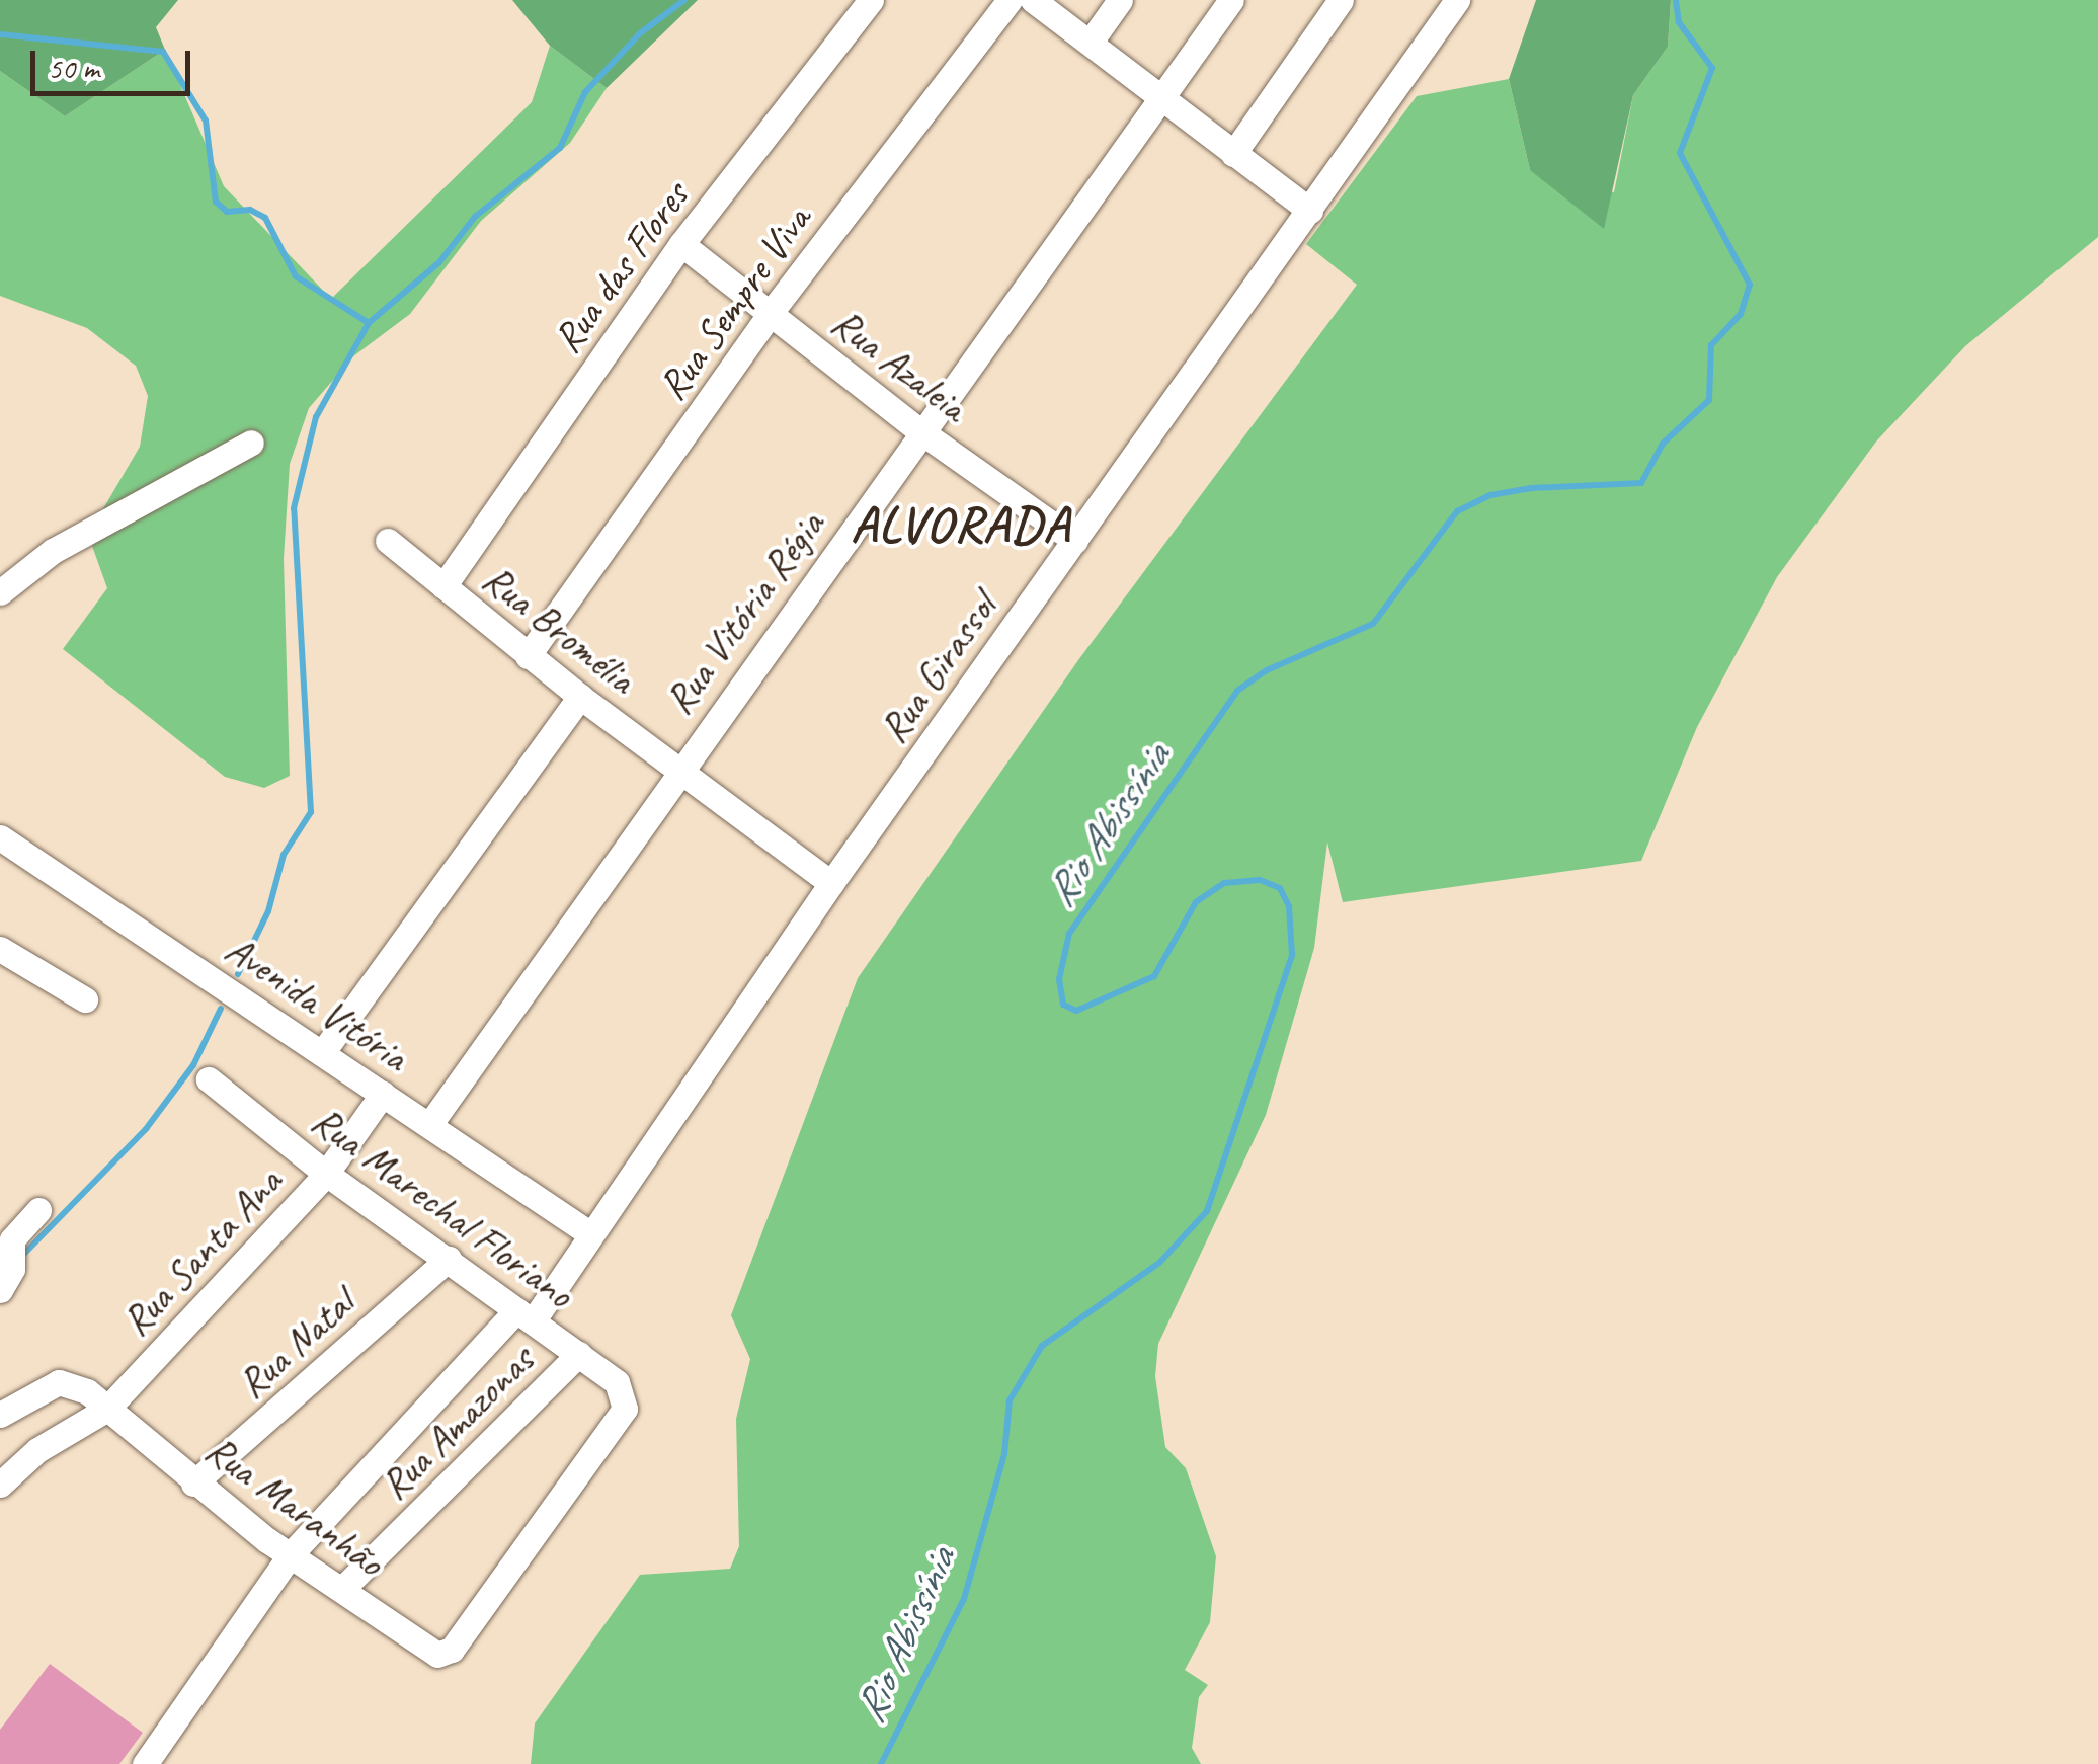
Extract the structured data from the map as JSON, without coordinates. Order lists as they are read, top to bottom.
{
  "streets": {
    "street": [
      "Rua das Flores",
      "Rua Sempre Viva",
      "Rua Azaleia",
      "Rua Vitória Régia",
      "Rua Bromélia",
      "Rua Girassol",
      "Avenida Vitória",
      "Rua Marechal Floriano",
      "Rua Santa Ana",
      "Rua Natal",
      "Rua Amazonas",
      "Rua Maranhão"
    ]
  },
  "crossings": [
    ["Rua das Flores", "Rua Azaleia"],
    ["Rua das Flores", "Rua Bromélia"],
    ["Rua Sempre Viva", "Rua Azaleia"],
    ["Rua Sempre Viva", "Rua Bromélia"],
    ["Rua Azaleia", "Rua Vitória Régia"],
    ["Rua Azaleia", "Rua Girassol"],
    ["Rua Vitória Régia", "Rua Bromélia"],
    ["Rua Vitória Régia", "Avenida Vitória"],
    ["Rua Bromélia", "Rua Girassol"],
    ["Rua Girassol", "Avenida Vitória"],
    ["Rua Girassol", "Rua Marechal Floriano"],
    ["Rua Girassol", "Rua Maranhão"],
    ["Avenida Vitória", "Rua Santa Ana"],
    ["Rua Marechal Floriano", "Rua Santa Ana"],
    ["Rua Marechal Floriano", "Rua Natal"],
    ["Rua Marechal Floriano", "Rua Amazonas"],
    ["Rua Marechal Floriano", "Rua Maranhão"],
    ["Rua Santa Ana", "Rua Maranhão"],
    ["Rua Natal", "Rua Maranhão"],
    ["Rua Amazonas", "Rua Maranhão"]
  ],
  "districts": ["ALVORADA"],
  "water": ["Rio Abissínia"],
  "scale_bar": "50 m"
}
